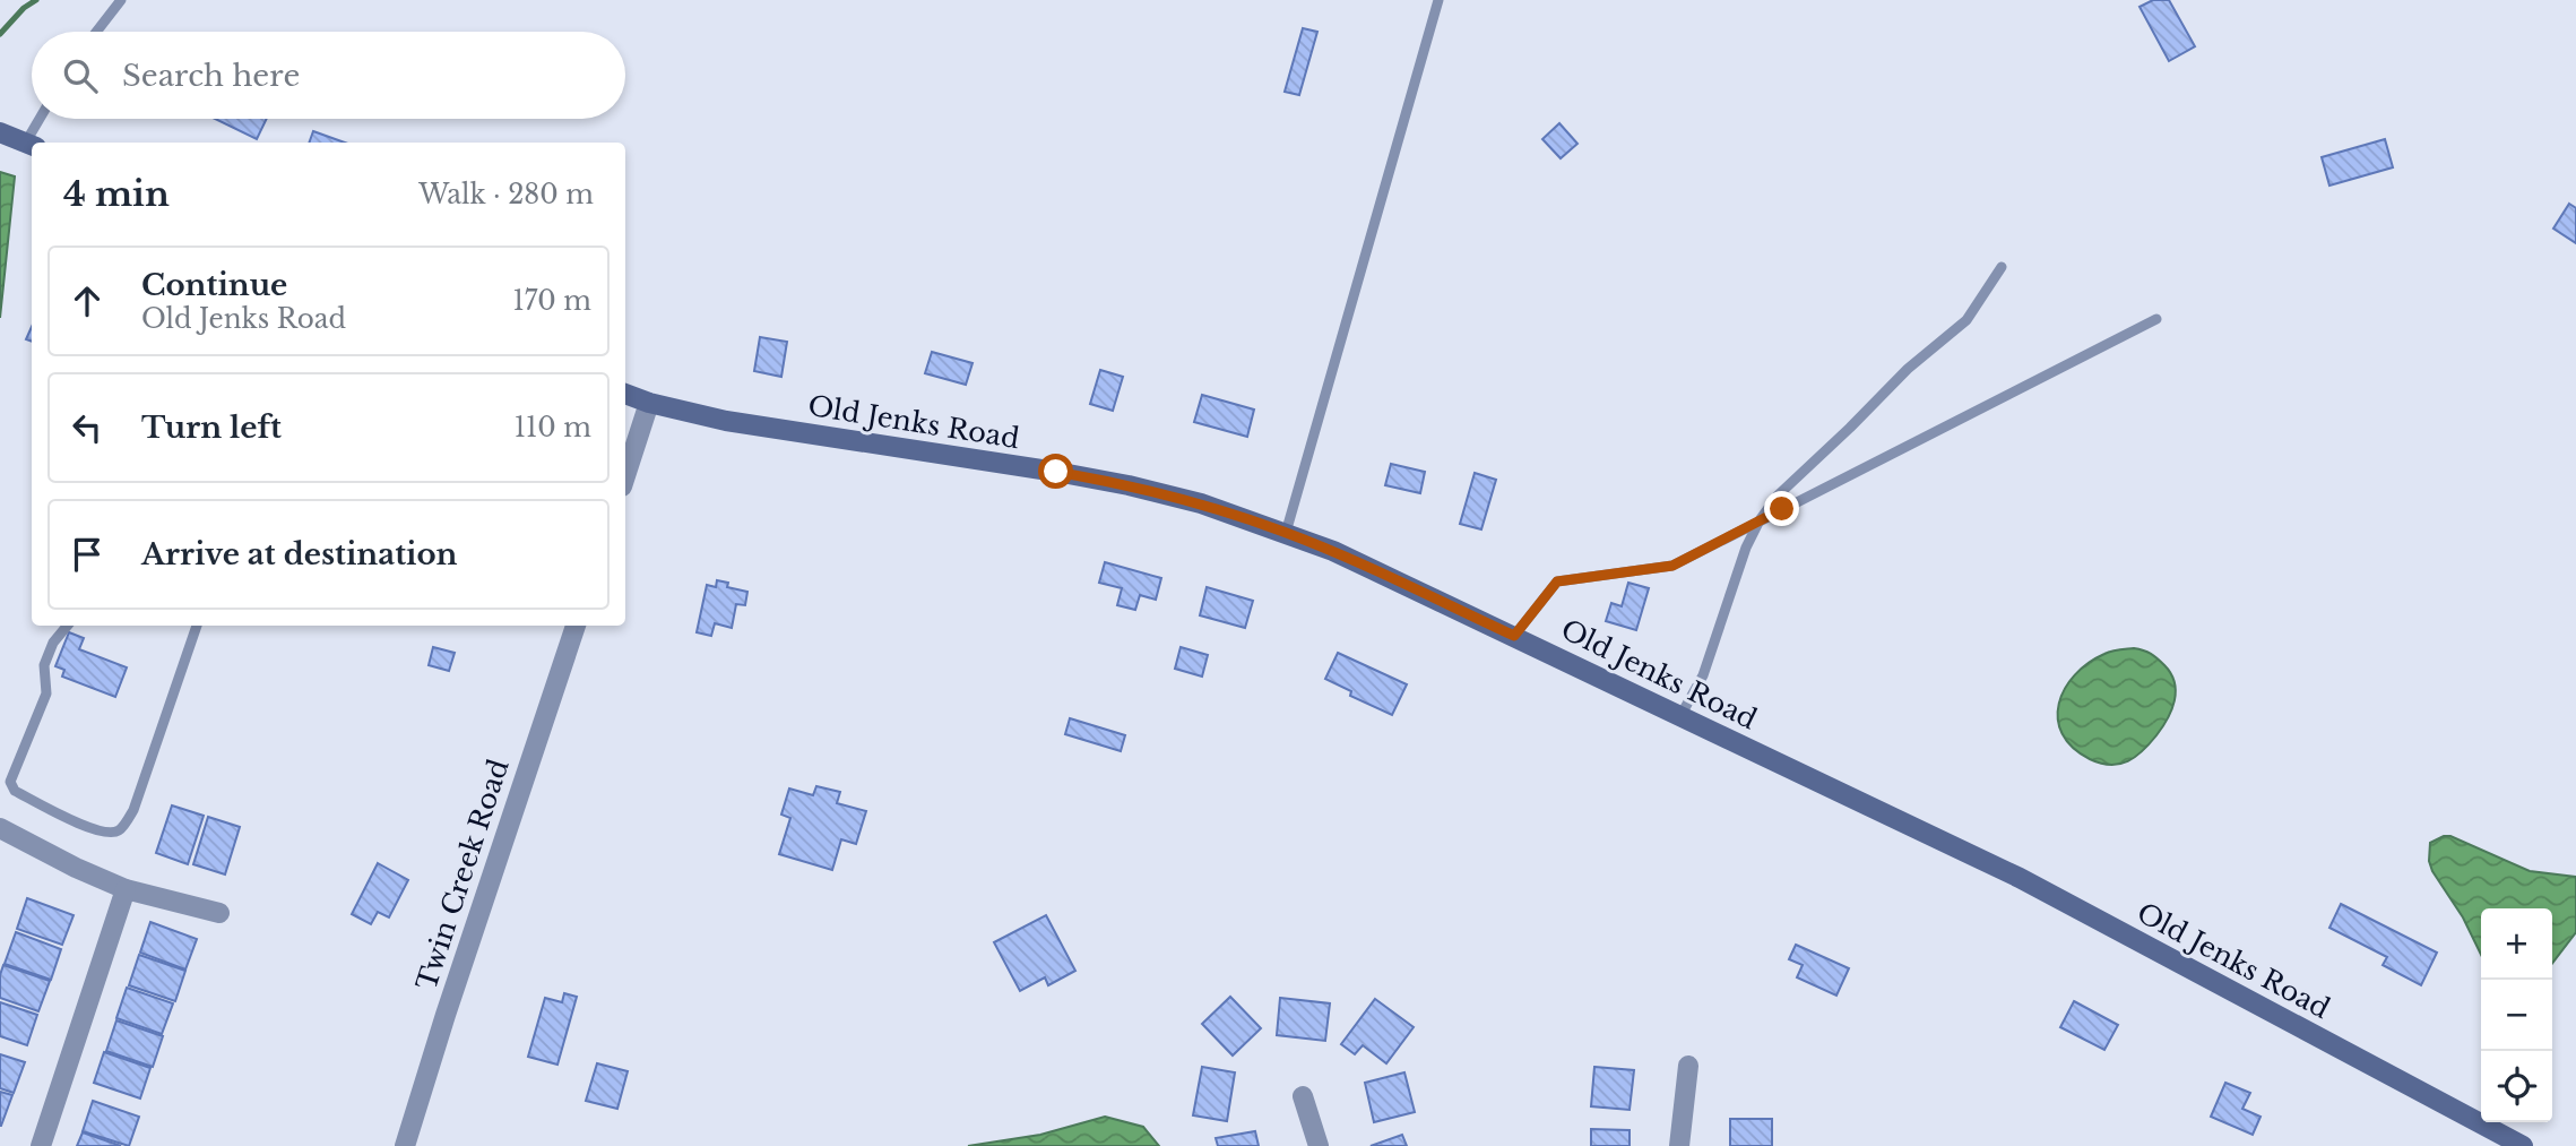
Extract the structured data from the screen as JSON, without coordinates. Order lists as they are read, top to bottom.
{
  "streets": {
    "street": ["Old Jenks Road", "Twin Creek Road"]
  },
  "page": {
    "search": "Search here",
    "heading": ["4 min", "Walk · 280 m"],
    "list": [
      ["Continue", "Old Jenks Road", "170 m"],
      ["Turn left", "110 m"],
      "Arrive at destination"
    ],
    "map_buttons": ["+", "−"]
  }
}
